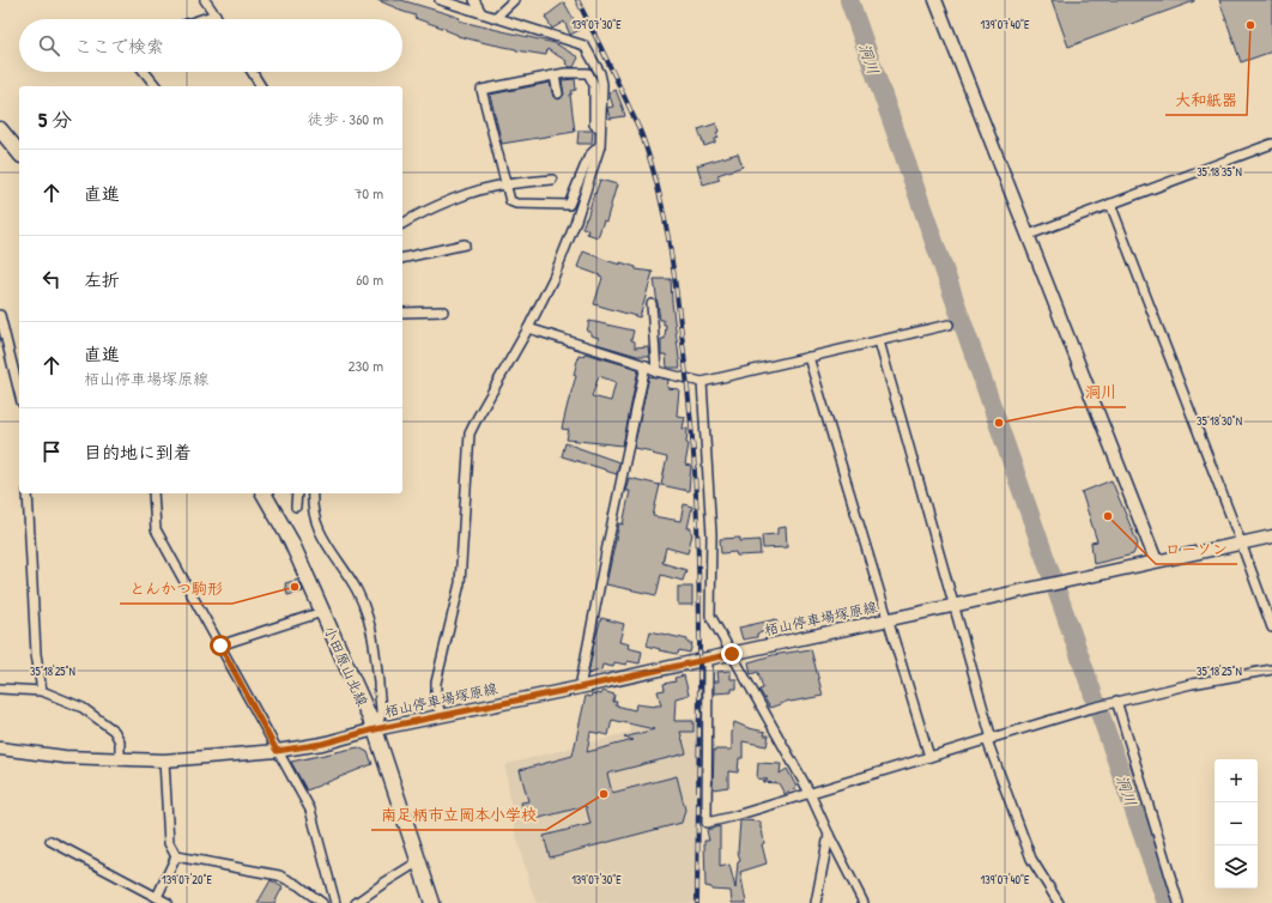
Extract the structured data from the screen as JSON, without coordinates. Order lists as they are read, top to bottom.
{
  "streets": {
    "main road": ["小田原山北線"],
    "street": ["栢山停車場塚原線"]
  },
  "crossings": [
    ["栢山停車場塚原線", "小田原山北線"]
  ],
  "water": ["洞川"],
  "places": [
    "大和紙器",
    "洞川",
    "ローソン",
    "とんかつ駒形",
    "南足柄市立岡本小学校"
  ],
  "page": {
    "search": "ここで検索",
    "heading": ["5 分", "徒歩 · 360 m"],
    "list": [
      ["直進", "70 m"],
      ["左折", "60 m"],
      ["直進", "栢山停車場塚原線", "230 m"],
      "目的地に到着"
    ],
    "map_buttons": ["+", "−"]
  },
  "coordinates": [
    "139°07'30\"E",
    "139°07'40\"E",
    "35°18'35\"N",
    "35°18'30\"N",
    "35°18'25\"N",
    "139°07'20\"E"
  ]
}
